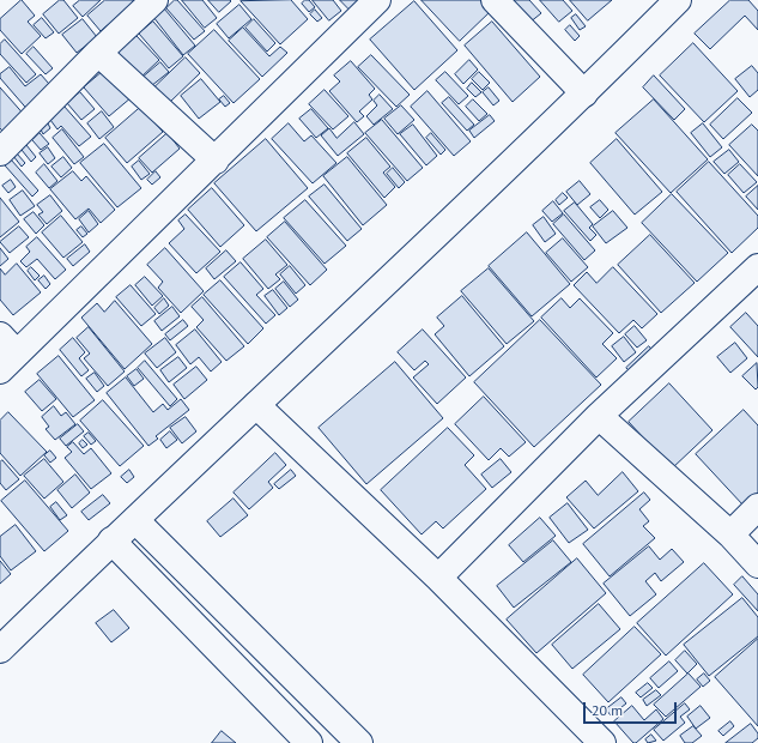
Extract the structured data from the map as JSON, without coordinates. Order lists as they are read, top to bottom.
{
  "scale_bar": "20 m"
}
